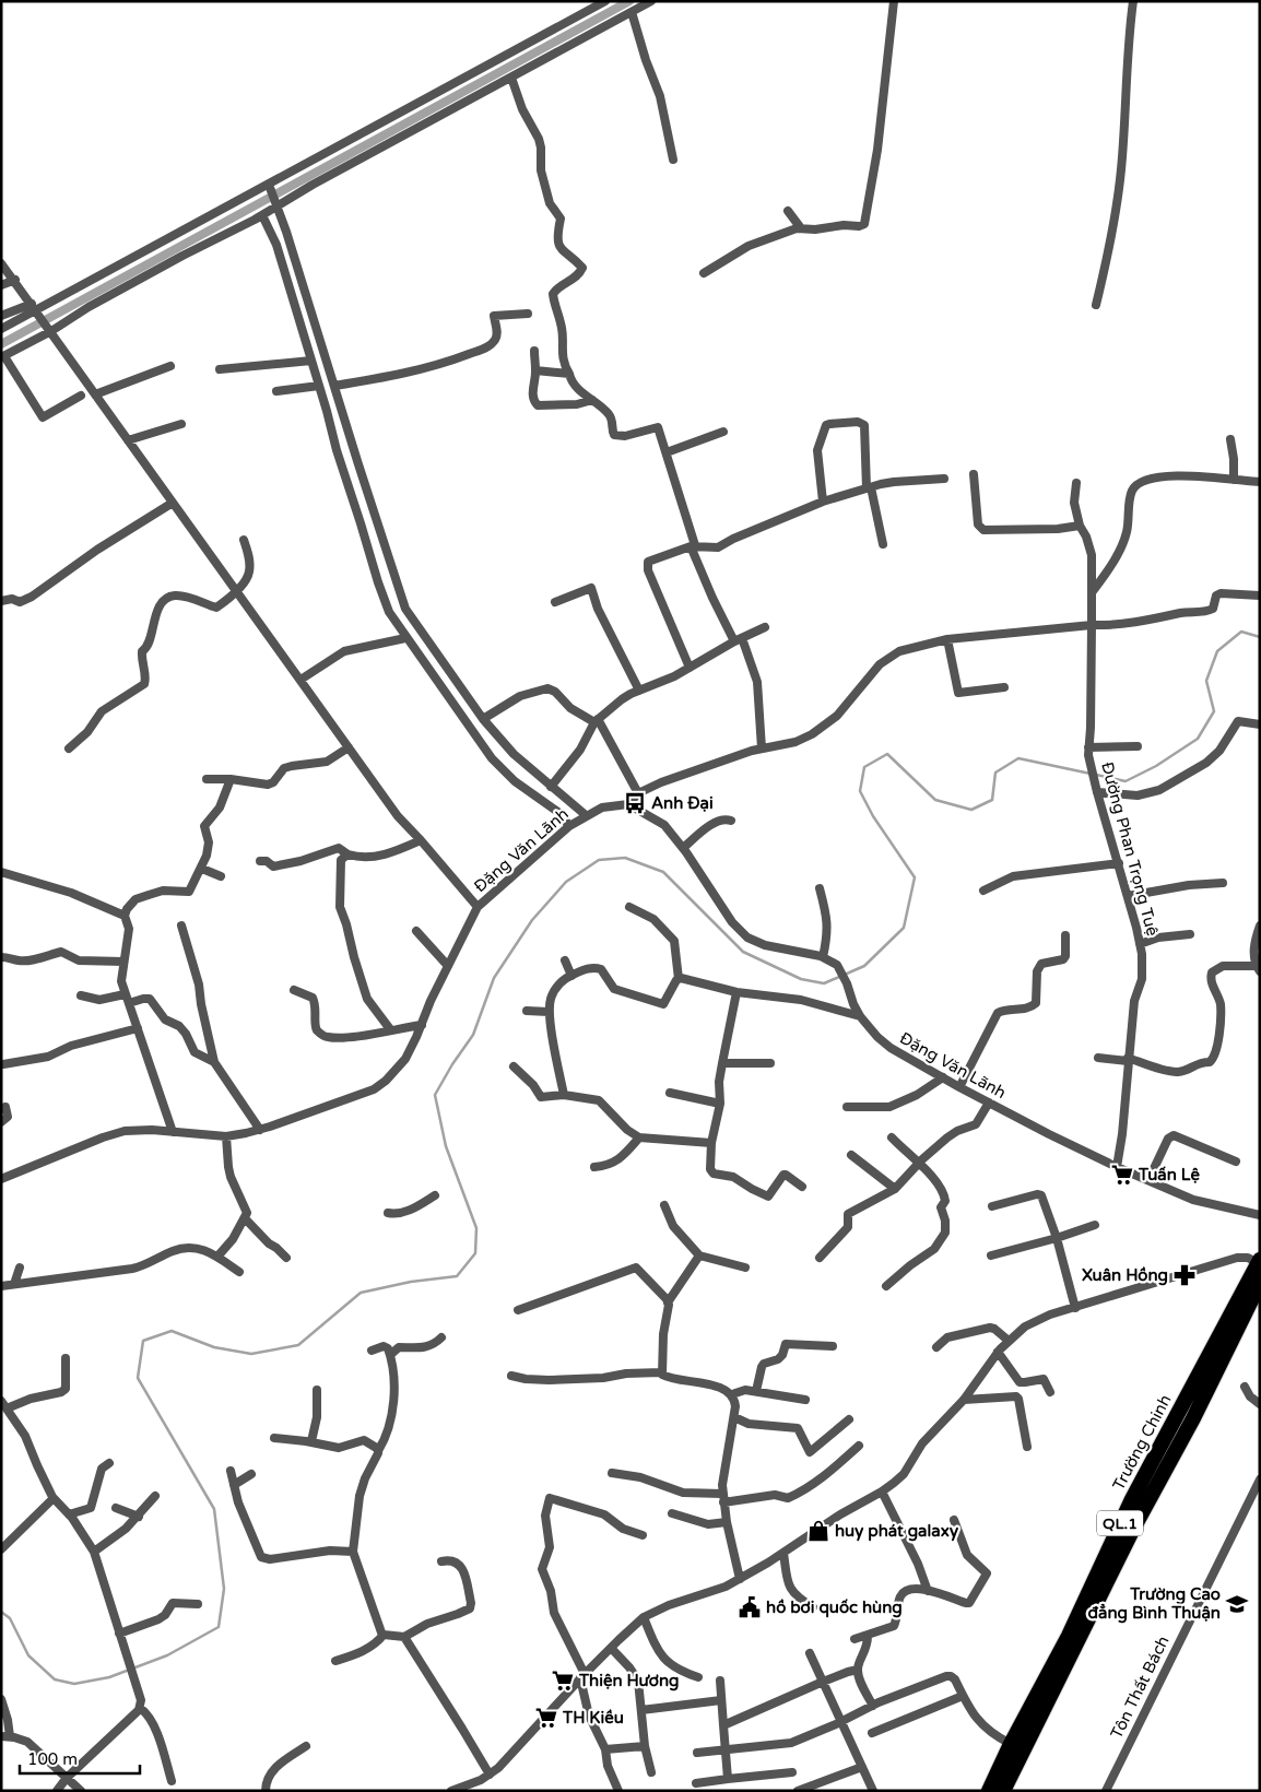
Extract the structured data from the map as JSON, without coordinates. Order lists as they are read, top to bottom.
{
  "streets": {
    "highway": ["Trường Chinh", "QL.1"],
    "street": ["Đường Phan Trọng Tuệ", "Đặng Văn Lãnh", "Tôn Thất Bách"]
  },
  "crossings": [
    ["Đường Phan Trọng Tuệ", "Đặng Văn Lãnh"]
  ],
  "places": {
    "bus stop": ["Anh Đại"],
    "supermarket": ["Tuấn Lệ", "Thiện Hương", "TH Kiều"],
    "pharmacy": ["Xuân Hồng"],
    "shop": ["huy phát galaxy"],
    "school or university": ["Trường Cao đẳng Bình Thuận"],
    "public building": ["hồ bơi quốc hùng"]
  },
  "scale_bar": "100 m"
}
